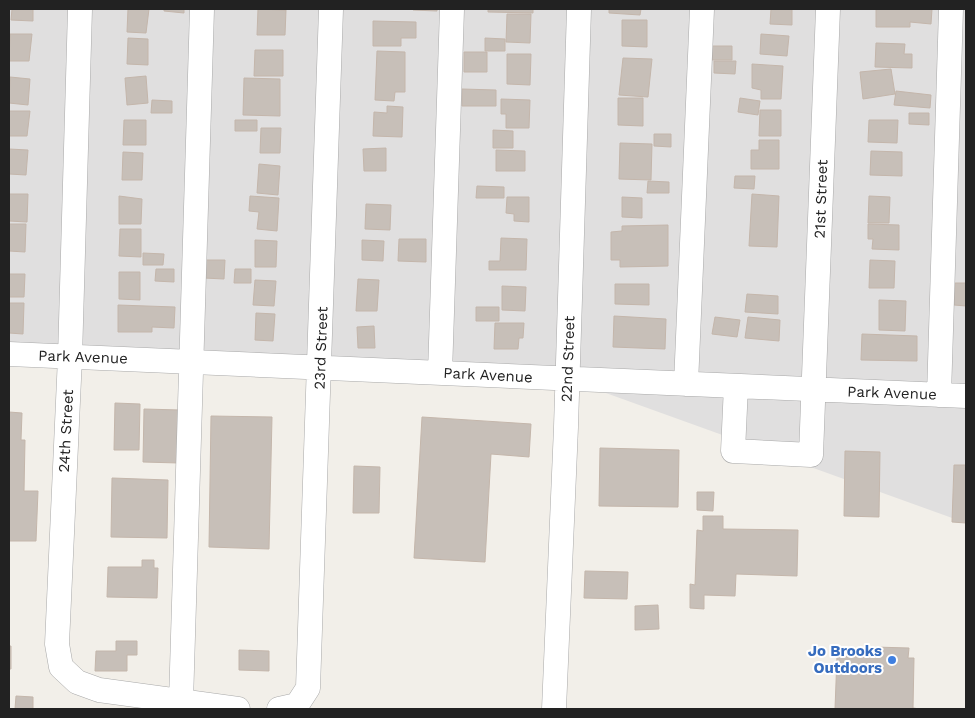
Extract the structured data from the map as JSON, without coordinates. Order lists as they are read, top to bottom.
{
  "streets": {
    "street": [
      "21st Street",
      "23rd Street",
      "Park Avenue",
      "22nd Street",
      "24th Street"
    ]
  },
  "crossings": [
    ["21st Street", "Park Avenue"],
    ["23rd Street", "Park Avenue"],
    ["Park Avenue", "22nd Street"],
    ["Park Avenue", "24th Street"]
  ],
  "places": ["Jo Brooks Outdoors"]
}
